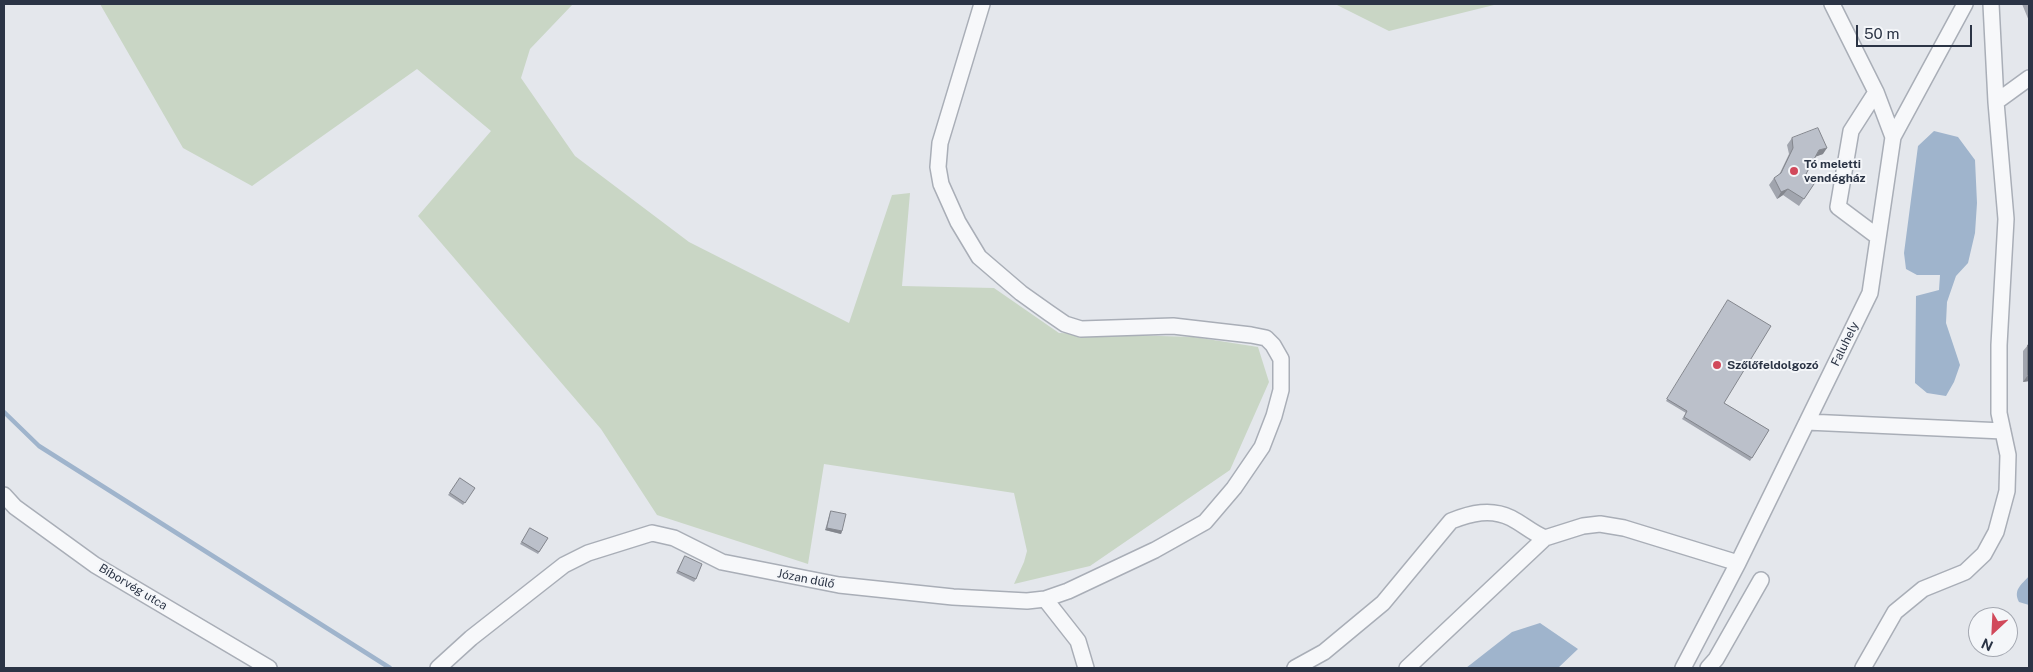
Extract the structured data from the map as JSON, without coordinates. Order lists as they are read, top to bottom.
{
  "streets": {
    "street": ["Faluhely", "Józan dűlő", "Bíborvég utca"]
  },
  "places": ["Tó meletti vendégház", "Szőlőfeldolgozó"],
  "scale_bar": "50 m",
  "north": "bottom left"
}
